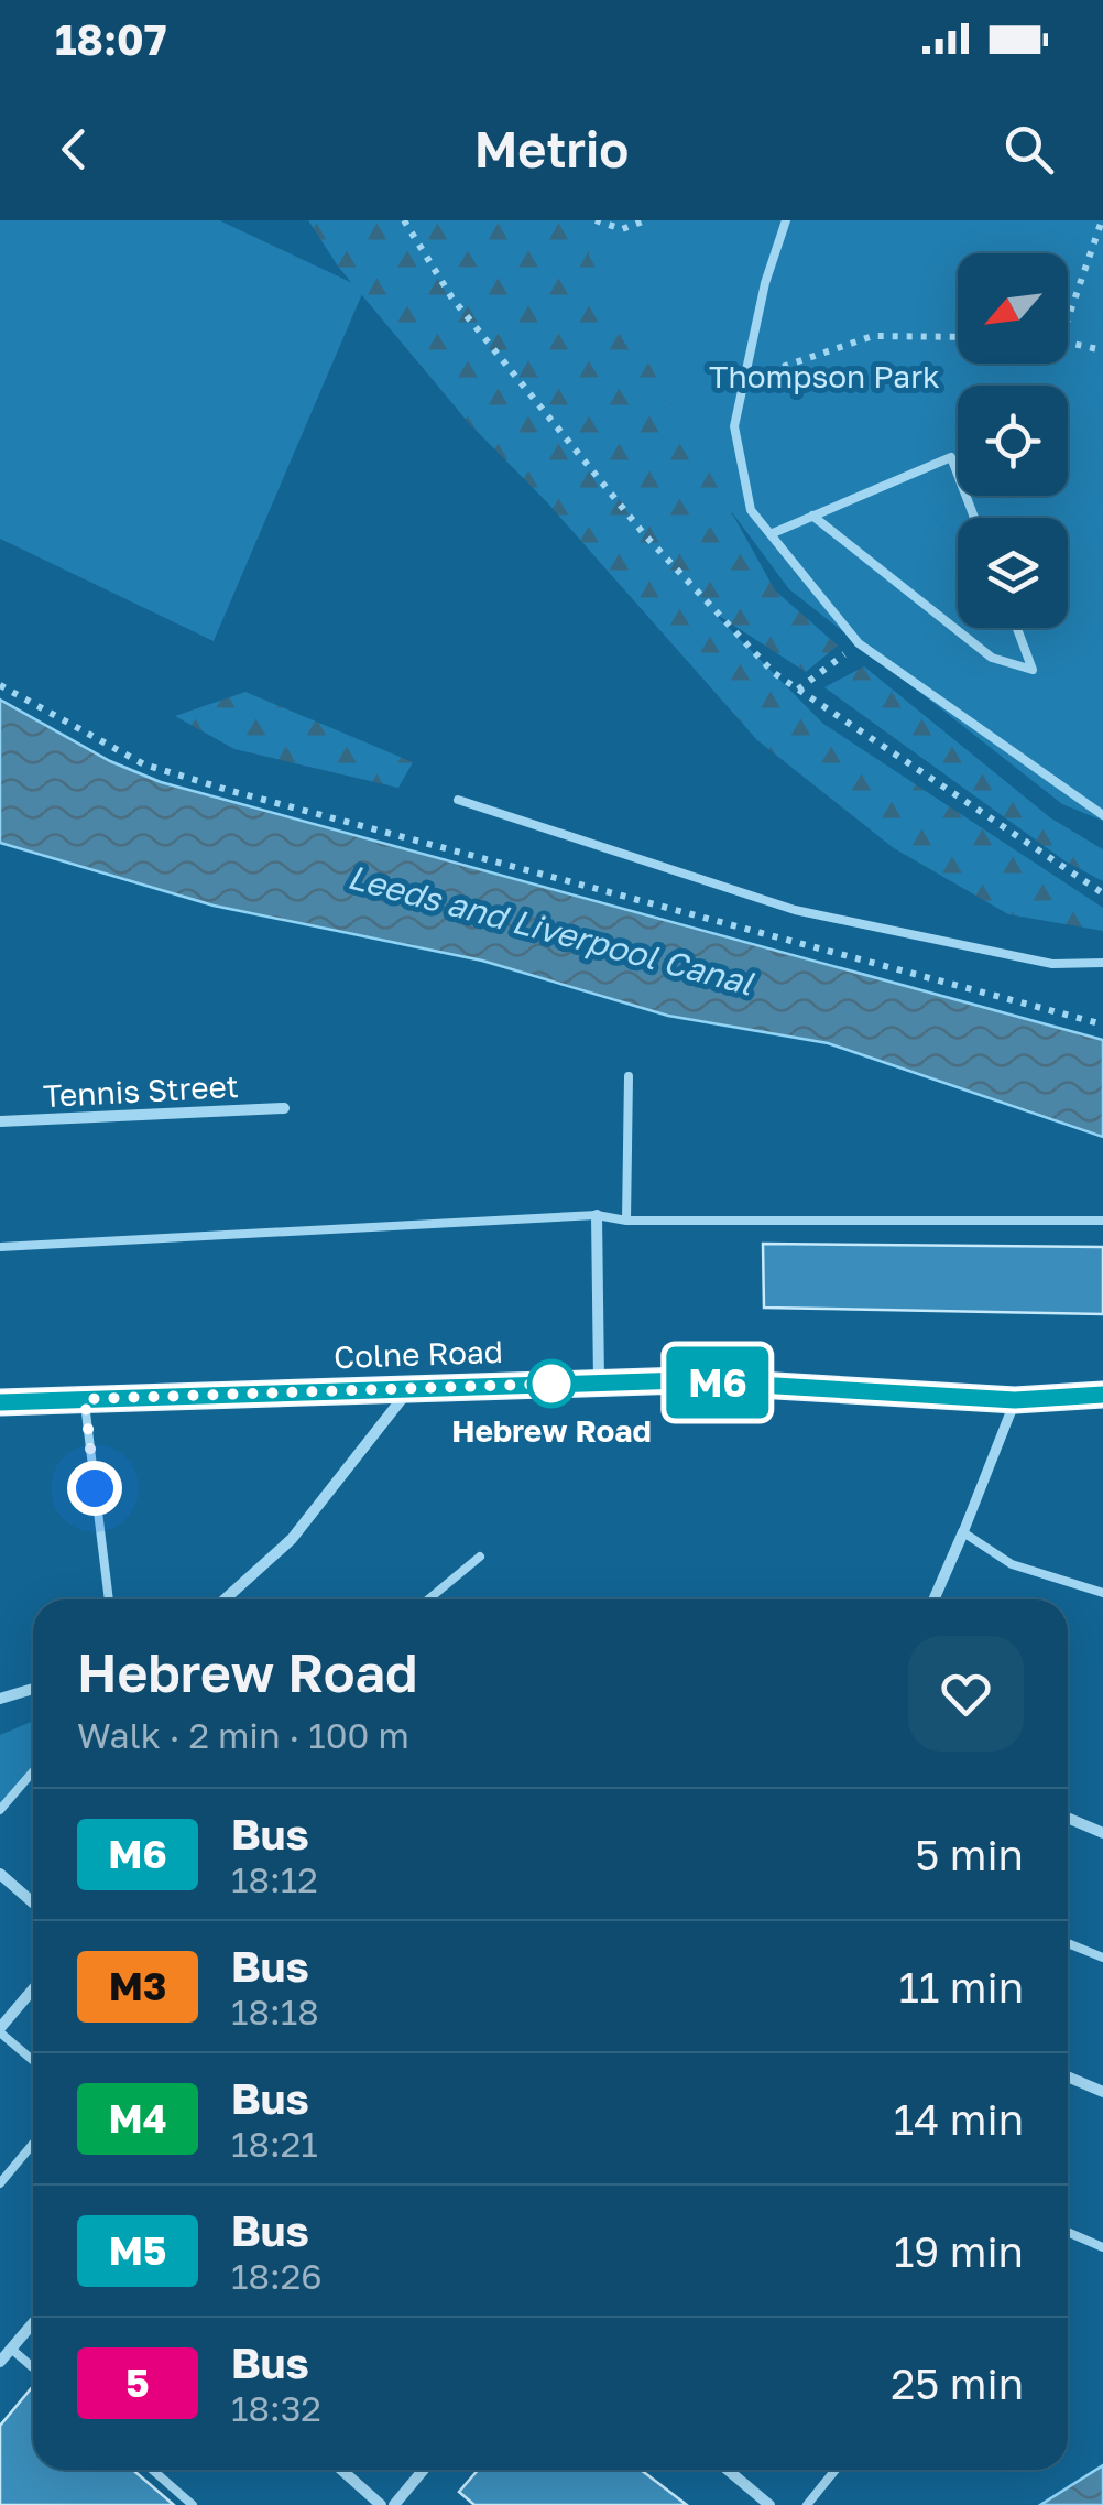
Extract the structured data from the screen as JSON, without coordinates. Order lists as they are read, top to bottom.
{
  "streets": {
    "main road": ["Colne Road"],
    "street": ["Tennis Street"]
  },
  "water": ["Leeds and Liverpool Canal"],
  "parks": ["Thompson Park"],
  "places": ["Hebrew Road"],
  "lines": ["bus line M6"],
  "north": "bottom left",
  "page": {
    "status": "18:07",
    "header": "Metrio",
    "on_map": "M6",
    "heading": ["Hebrew Road", "Walk · 2 min · 100 m"],
    "list": [
      {
        "mark": "M6",
        "name": "Bus",
        "note": "18:12",
        "value": "5 min"
      },
      {
        "mark": "M3",
        "name": "Bus",
        "note": "18:18",
        "value": "11 min"
      },
      {
        "mark": "M4",
        "name": "Bus",
        "note": "18:21",
        "value": "14 min"
      },
      {
        "mark": "M5",
        "name": "Bus",
        "note": "18:26",
        "value": "19 min"
      },
      {
        "mark": "5",
        "name": "Bus",
        "note": "18:32",
        "value": "25 min"
      }
    ]
  }
}
